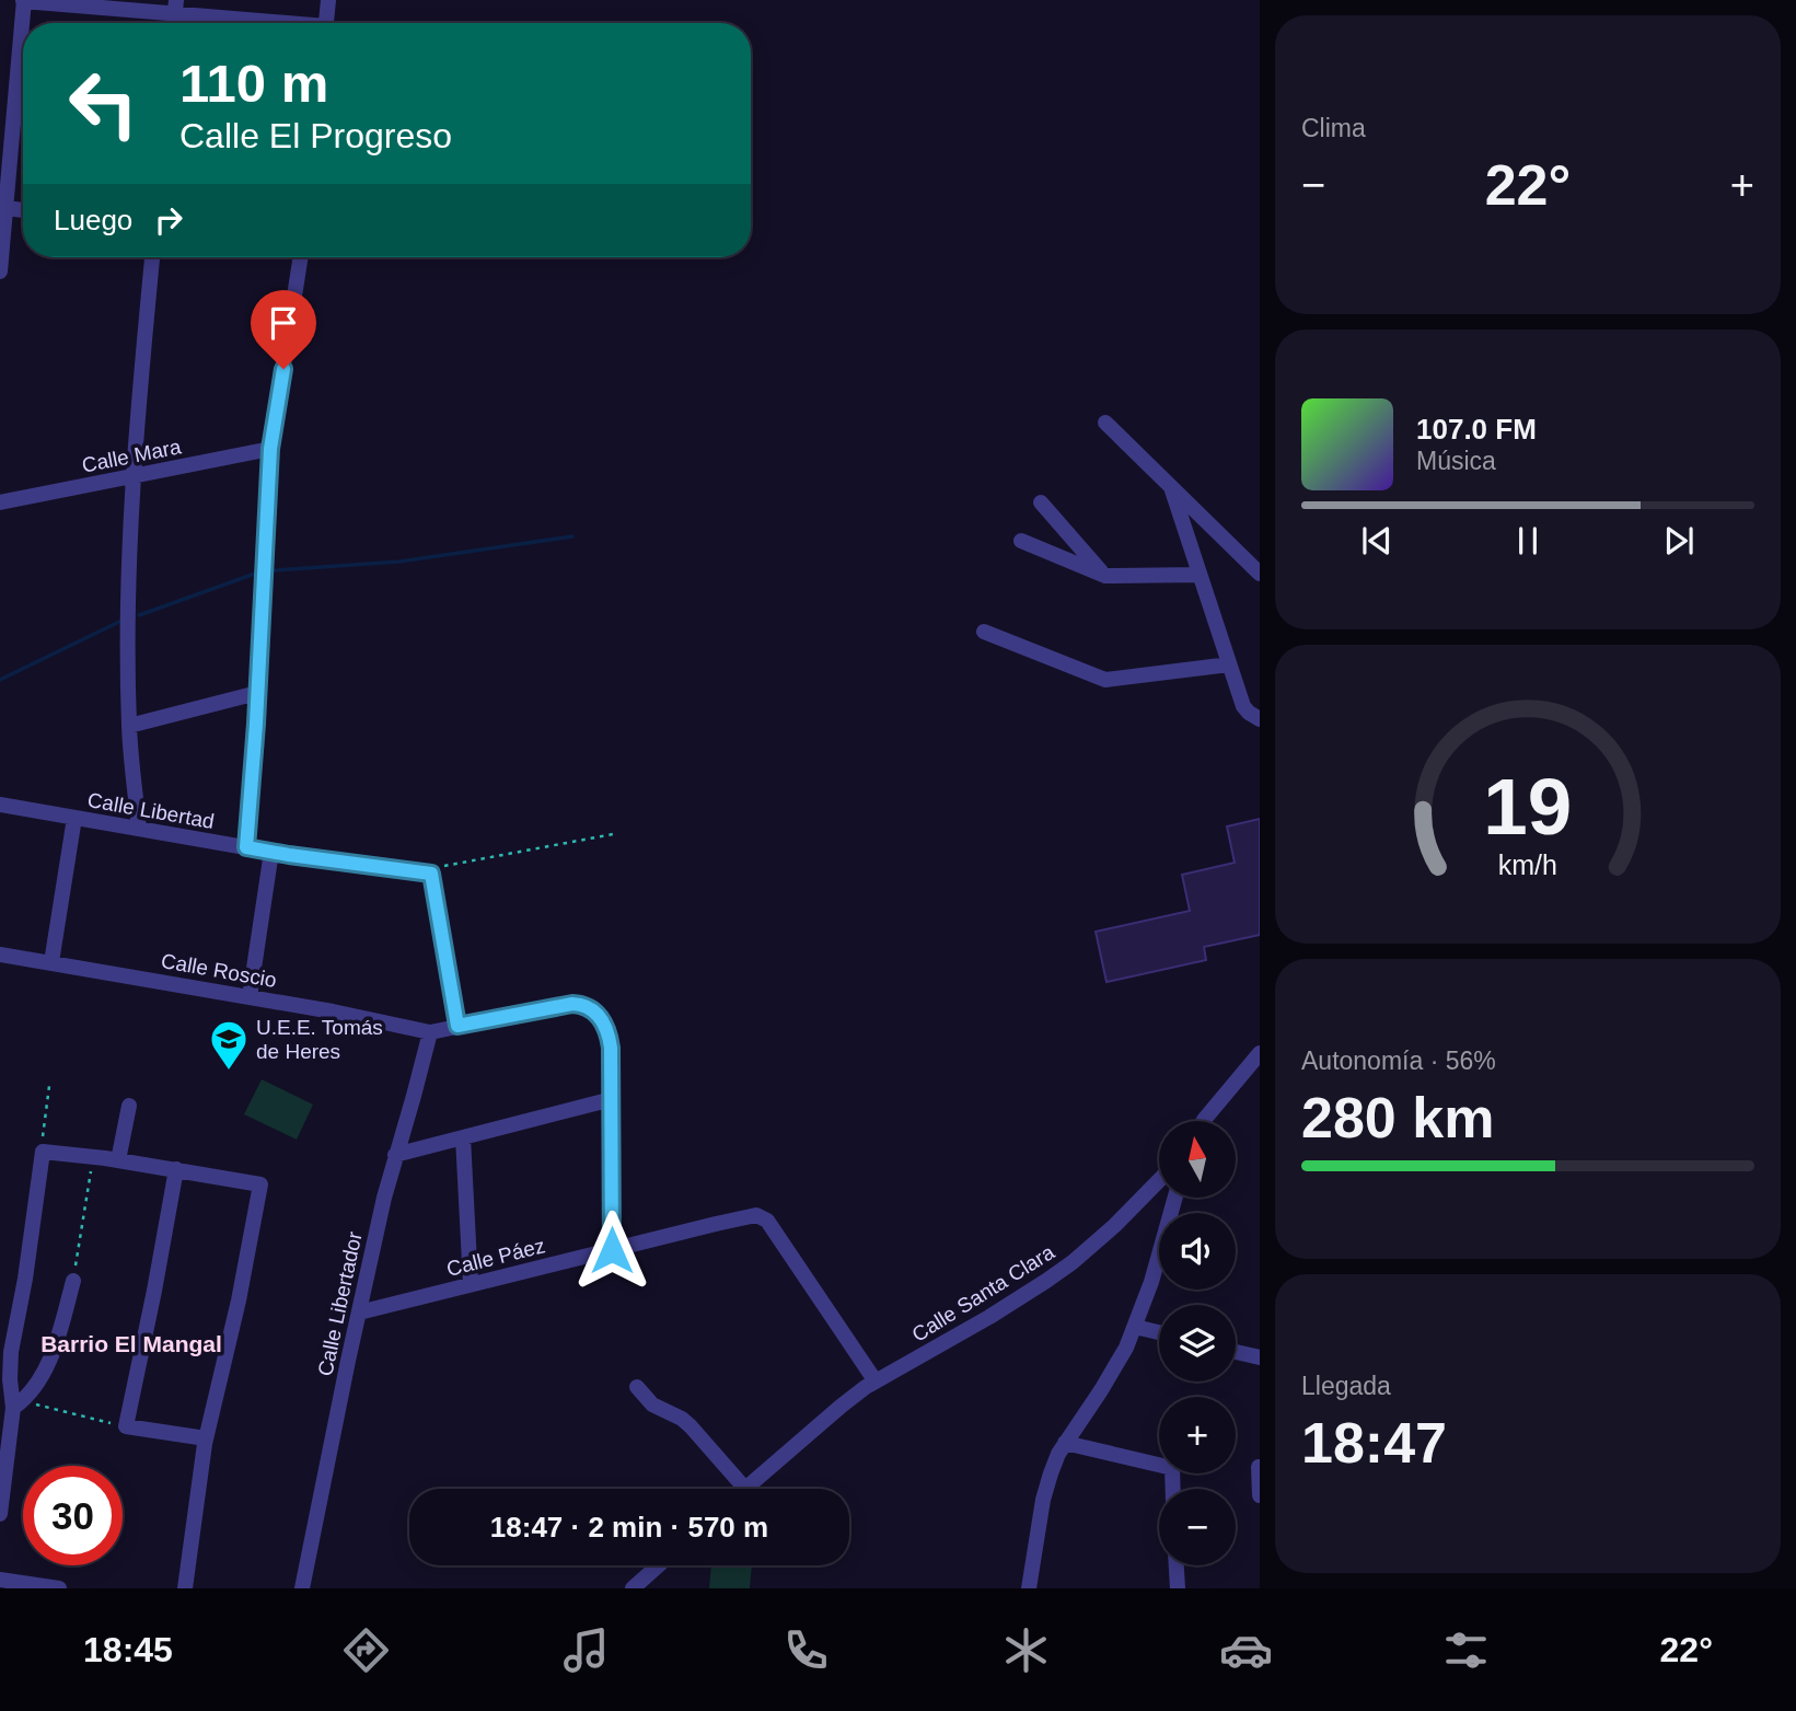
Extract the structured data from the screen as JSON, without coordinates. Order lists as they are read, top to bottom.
{
  "streets": {
    "street": [
      "Calle Mara",
      "Calle Libertad",
      "Calle Roscio",
      "Calle Páez",
      "Calle Santa Clara",
      "Calle Libertador"
    ]
  },
  "crossings": [
    ["Calle Roscio", "Calle Libertador"],
    ["Calle Páez", "Calle Santa Clara"],
    ["Calle Páez", "Calle Libertador"]
  ],
  "districts": ["Barrio El Mangal"],
  "places": {
    "school or university": ["U.E.E. Tomás de Heres"]
  },
  "north": "top",
  "page": {
    "tile": [
      "Clima",
      ["Autonomía · 56%", "280 km"],
      ["Llegada", "18:47"]
    ],
    "turn": ["110 m", "Calle El Progreso"],
    "heat": ["−", "22°", "+"],
    "then": "Luego",
    "song": ["107.0 FM", "Música"],
    "map_buttons": ["+", "−"],
    "limit": "30",
    "trip": "18:47 · 2 min · 570 m",
    "tabs": ["18:45", "22°"],
    "gauge": ["19", "km/h"]
  }
}
